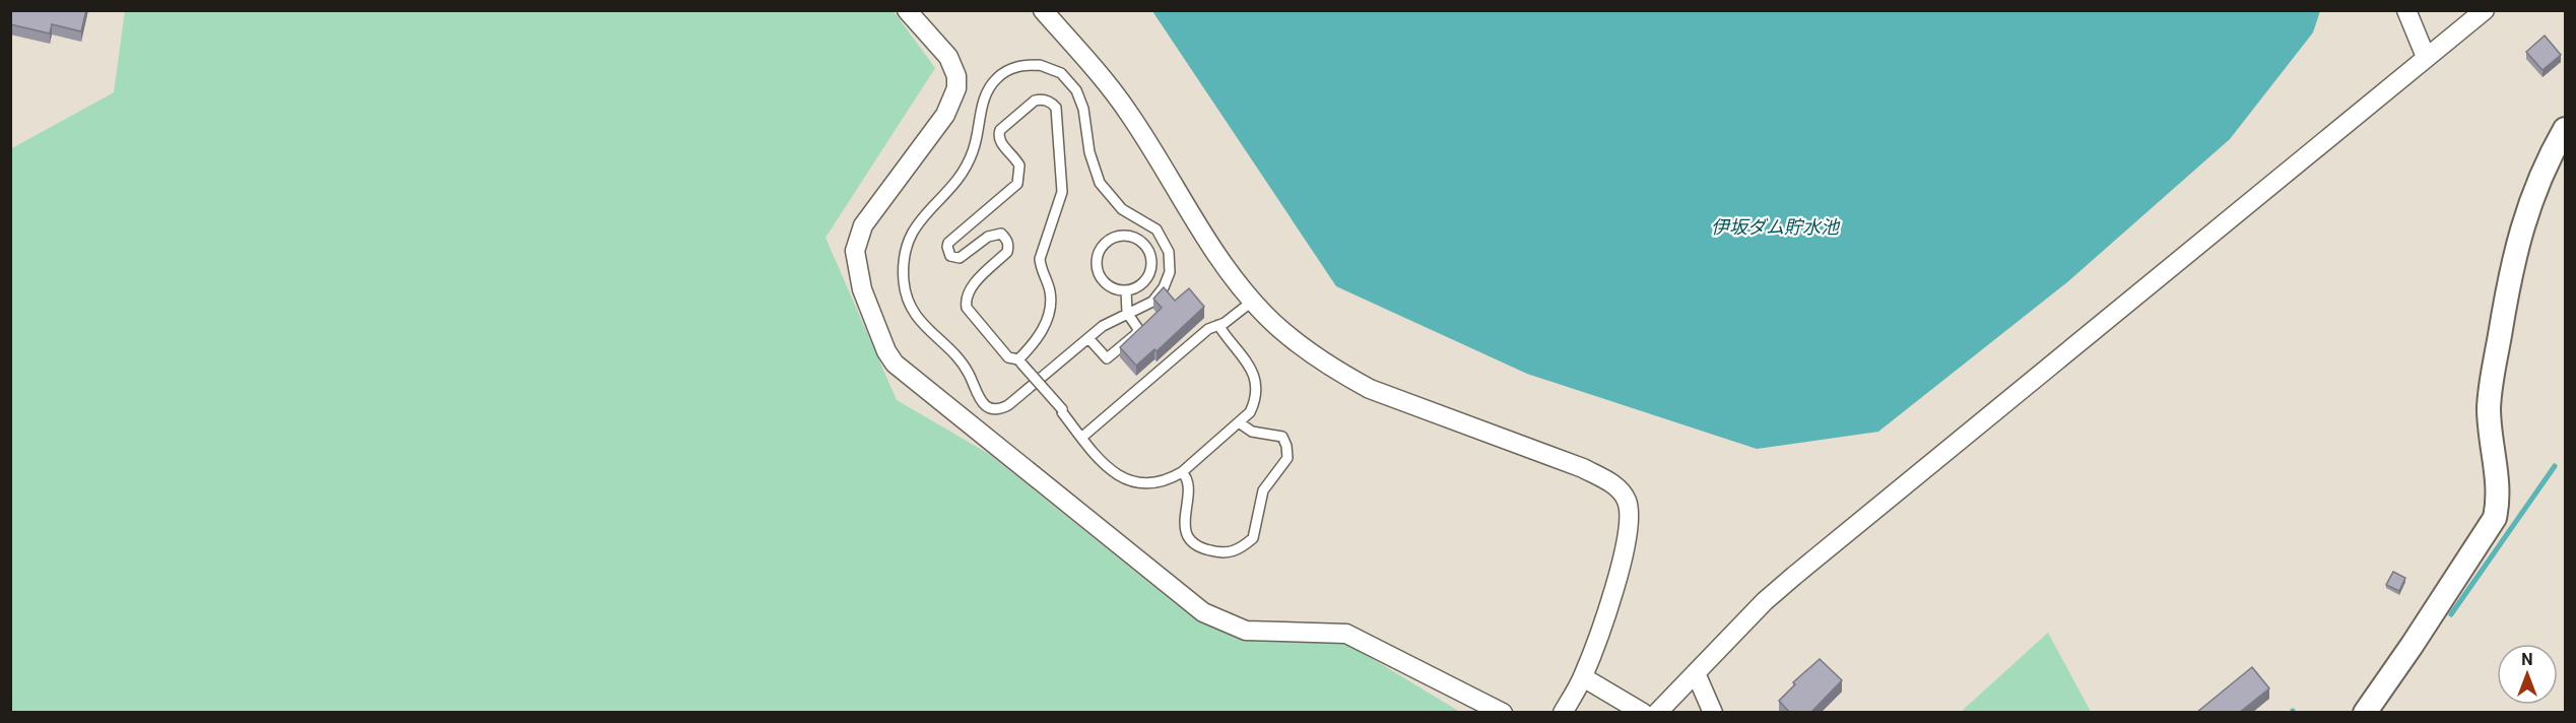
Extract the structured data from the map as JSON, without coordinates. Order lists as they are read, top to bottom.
{
  "water": ["伊坂ダム貯水池"],
  "north": "top"
}
